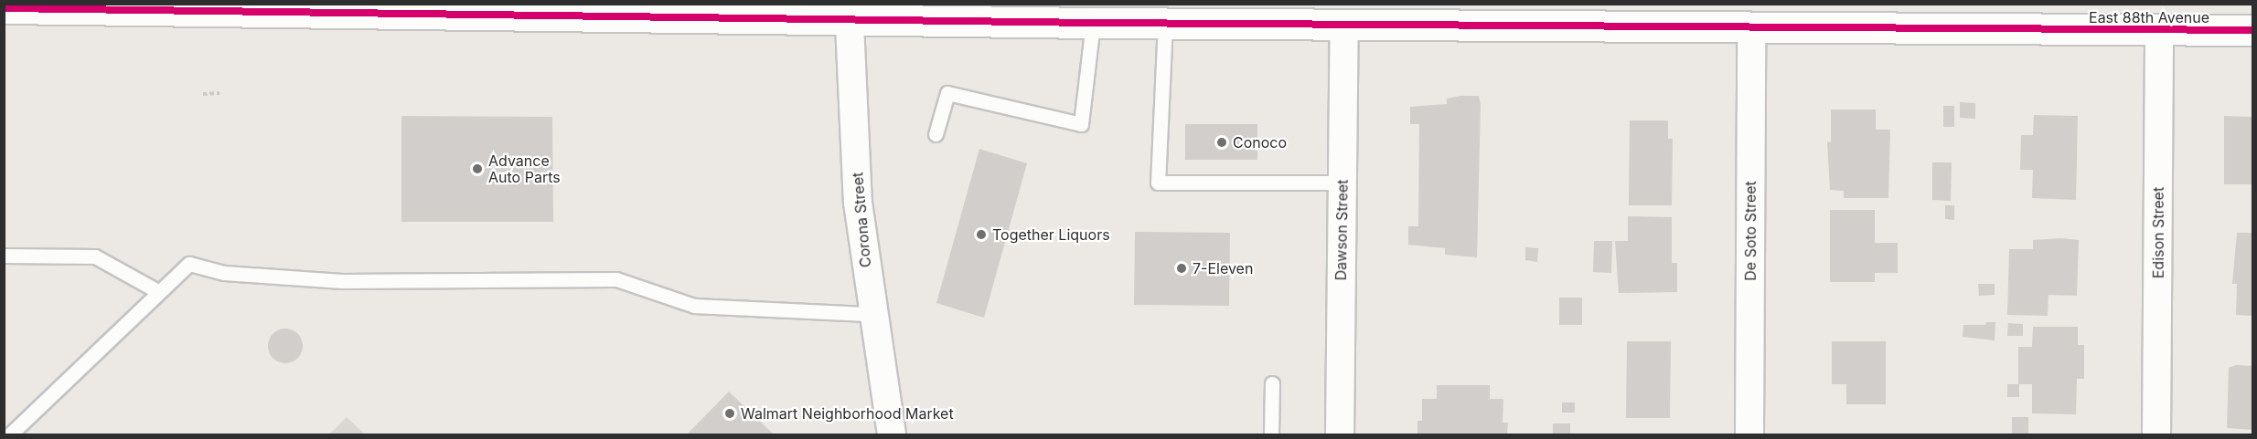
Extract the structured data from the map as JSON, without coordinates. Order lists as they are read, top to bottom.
{
  "streets": {
    "main road": ["East 88th Avenue"],
    "street": [
      "Corona Street",
      "Dawson Street",
      "De Soto Street",
      "Edison Street"
    ]
  },
  "crossings": [
    ["East 88th Avenue", "Corona Street"],
    ["East 88th Avenue", "Dawson Street"],
    ["East 88th Avenue", "De Soto Street"],
    ["East 88th Avenue", "Edison Street"]
  ],
  "places": [
    "Conoco",
    "Advance Auto Parts",
    "Together Liquors",
    "7-Eleven",
    "Walmart Neighborhood Market"
  ]
}
